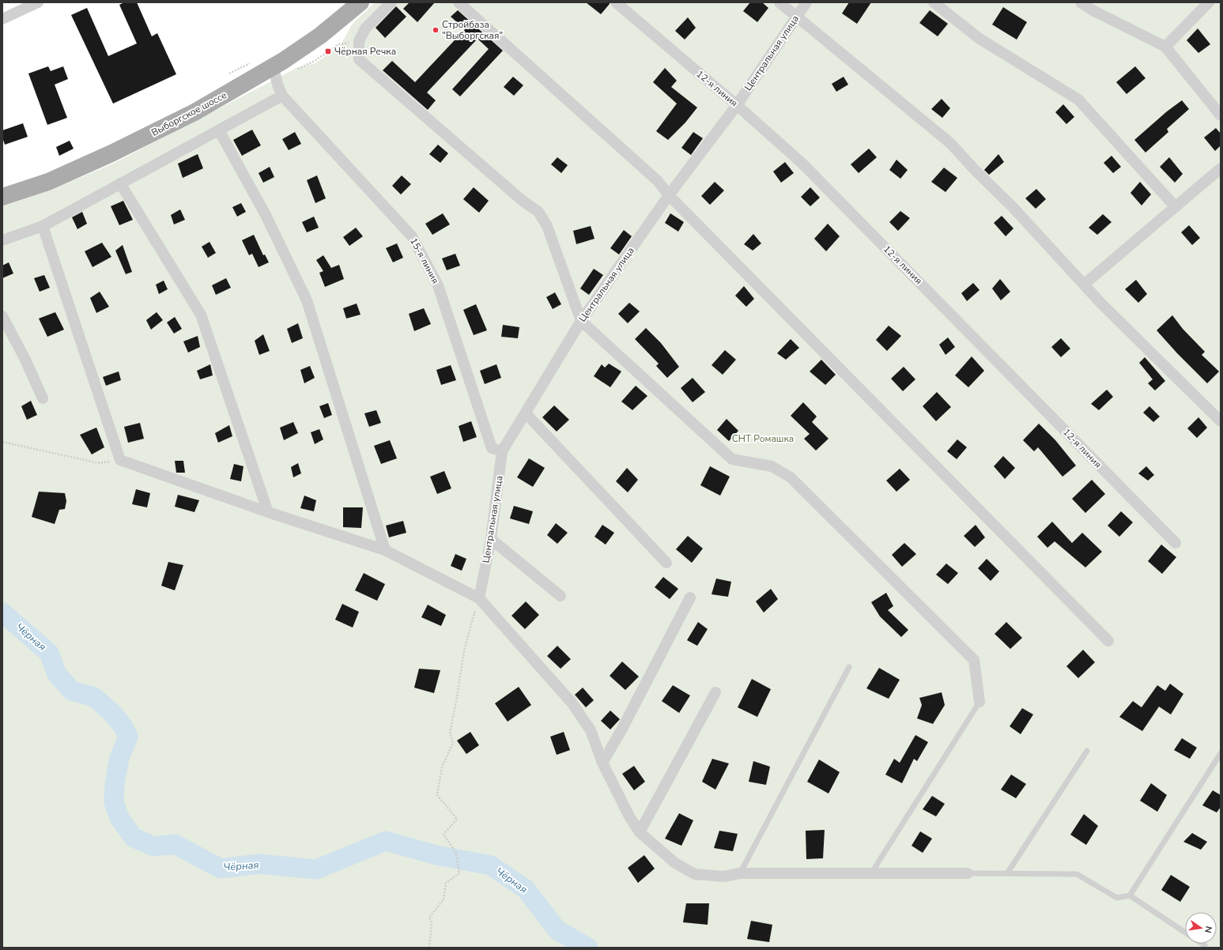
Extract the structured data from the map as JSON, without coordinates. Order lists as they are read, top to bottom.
{
  "streets": {
    "main road": ["Выборгское шоссе"],
    "street": ["Центральная улица", "12-я линия", "15-я линия"]
  },
  "crossings": [
    ["Центральная улица", "12-я линия"],
    ["Центральная улица", "15-я линия"],
    ["Выборгское шоссе", "15-я линия"]
  ],
  "water": ["Чёрная"],
  "parks": ["СНТ Ромашка"],
  "places": {
    "other": ["Стройбаза \"Выборгская\""],
    "transit": ["Чёрная Речка"]
  },
  "north": "right"
}
